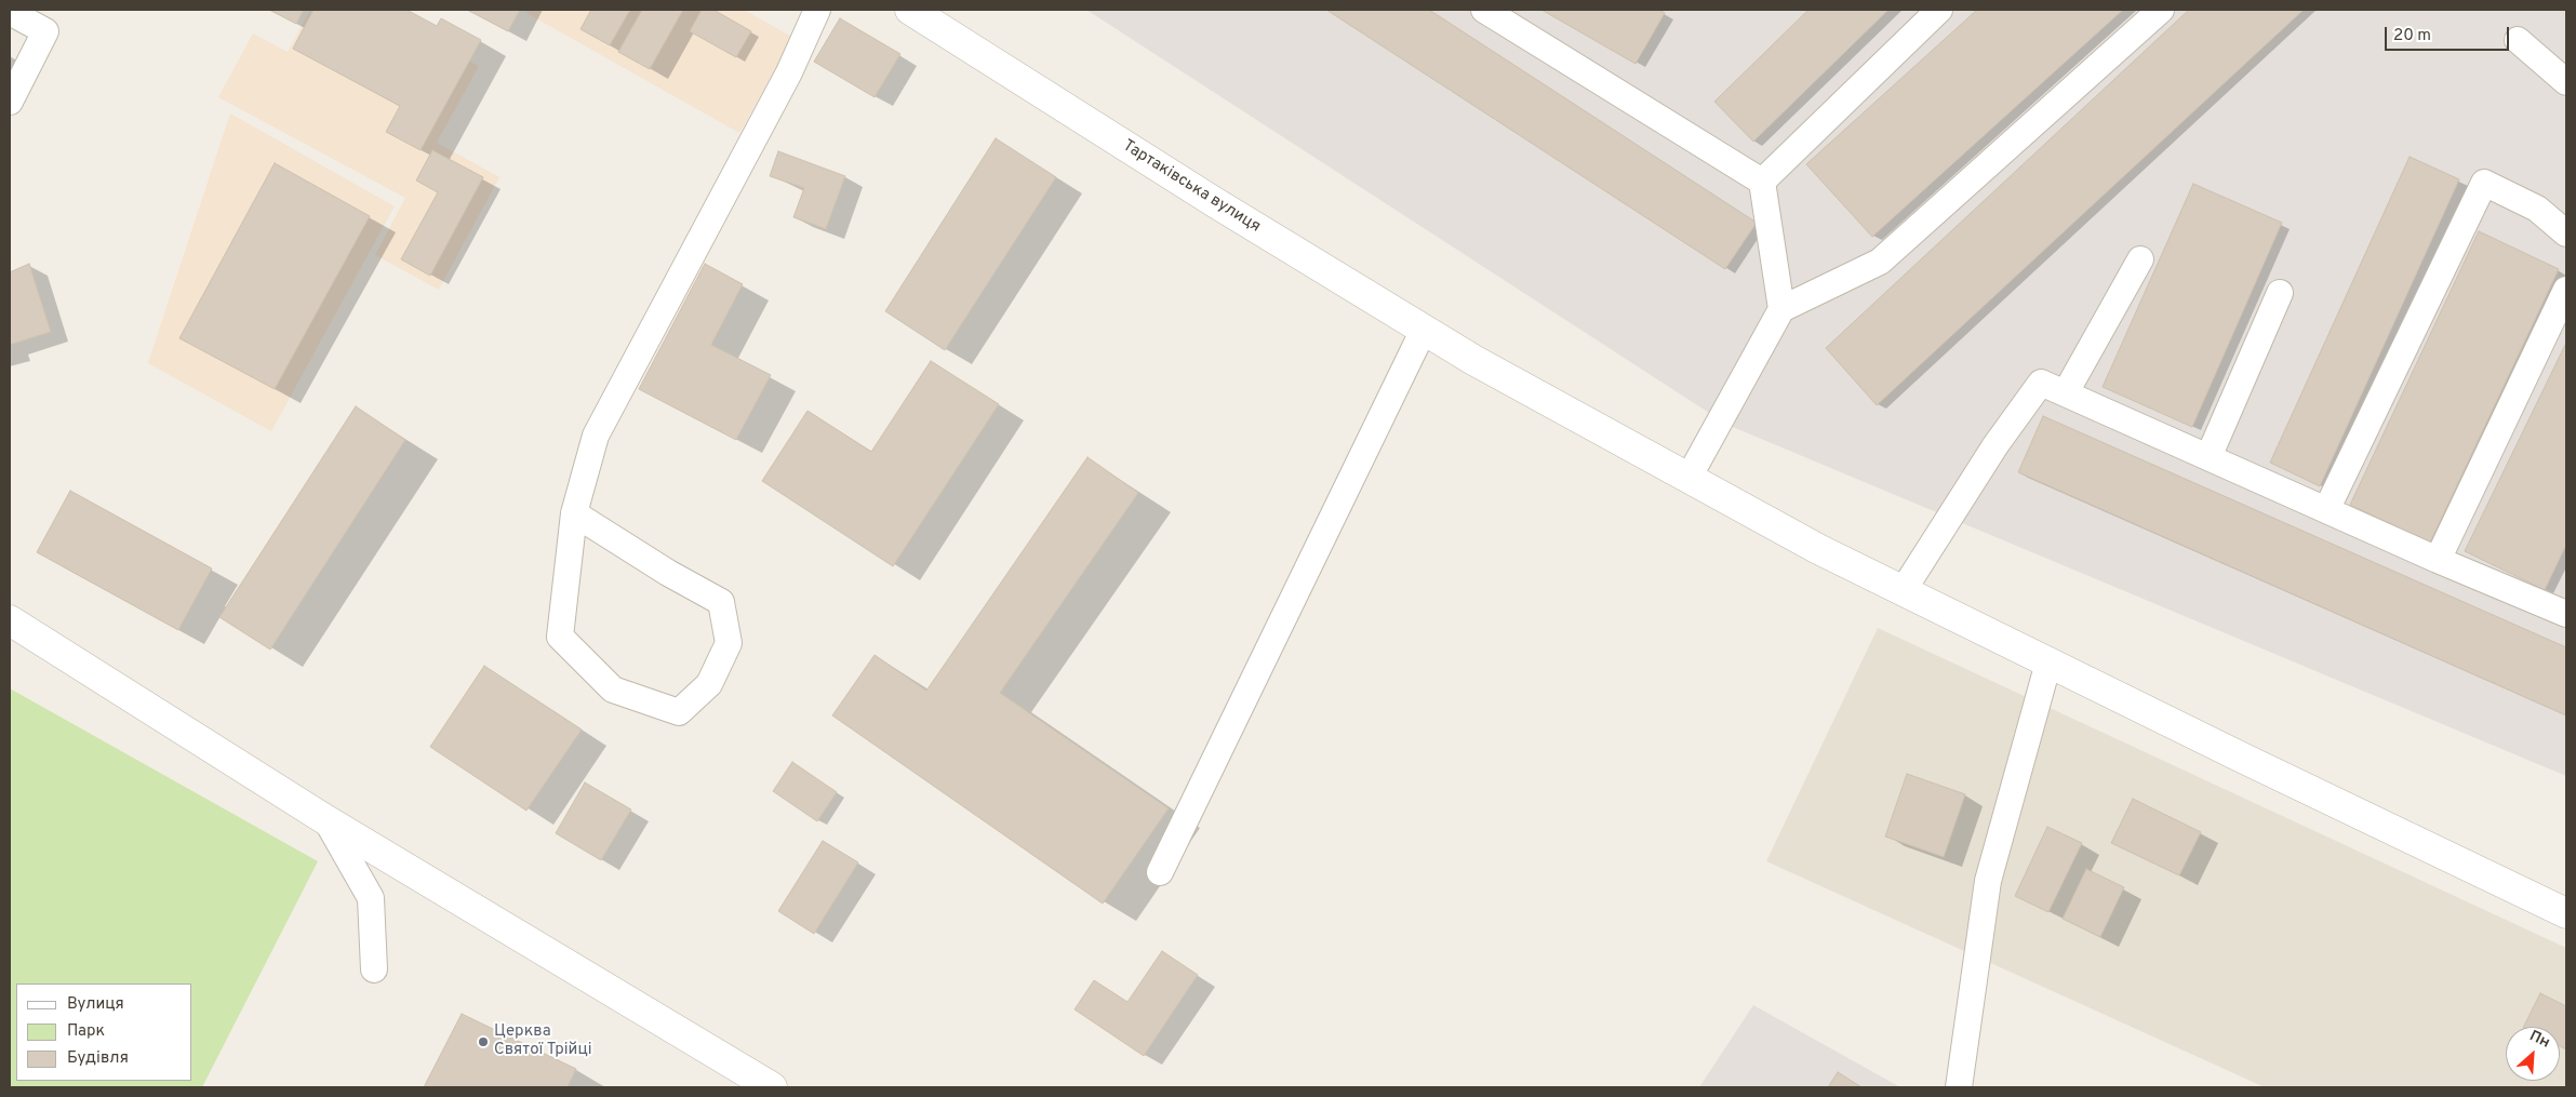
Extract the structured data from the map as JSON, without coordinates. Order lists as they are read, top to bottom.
{
  "streets": {
    "street": ["Тартаківська вулиця"]
  },
  "places": ["Церква Святої Трійці"],
  "legend": ["Вулиця", "Парк", "Будівля"],
  "scale_bar": "20 m",
  "north": "top right"
}
